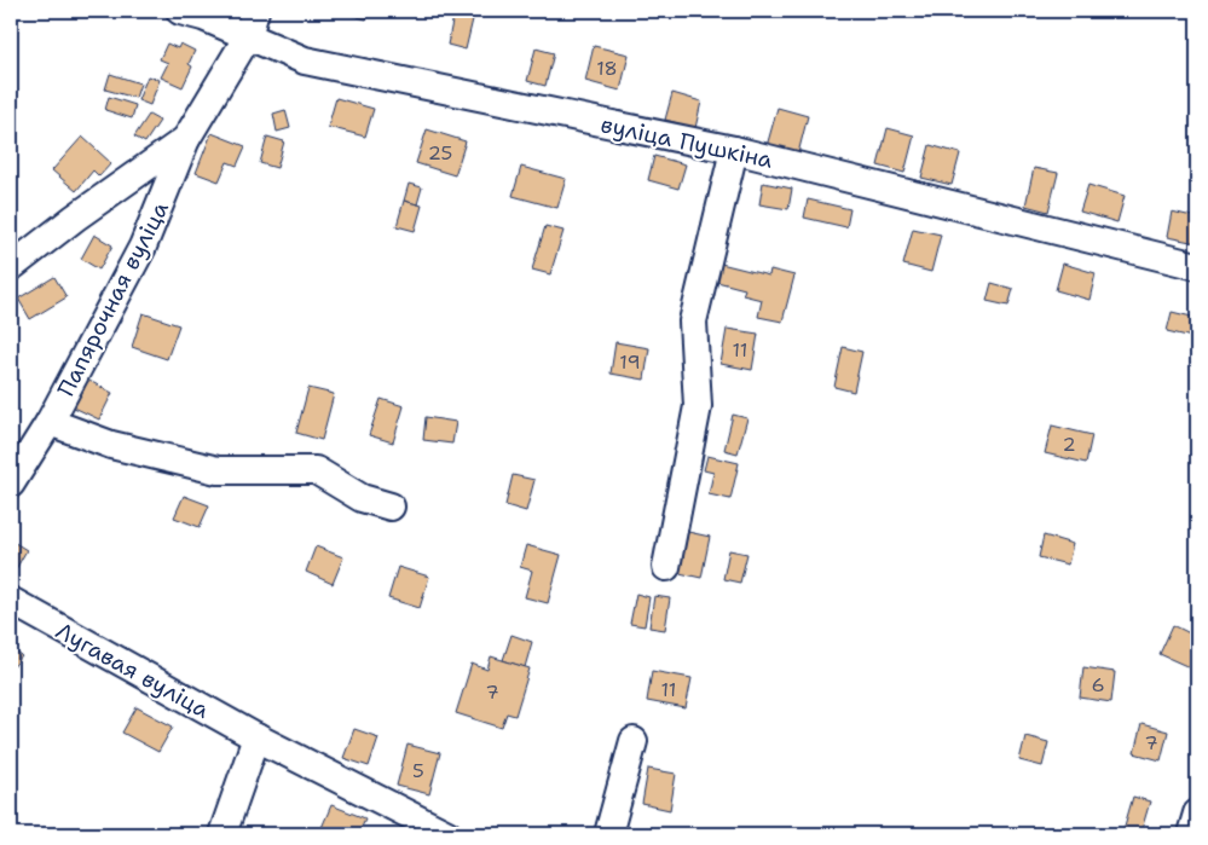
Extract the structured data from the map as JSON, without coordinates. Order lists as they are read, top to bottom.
{
  "streets": {
    "street": ["вуліца Пушкіна", "Папярочная вуліца", "Лугавая вуліца"]
  },
  "crossings": [
    ["вуліца Пушкіна", "Папярочная вуліца"]
  ],
  "house_numbers": [
    "18",
    "25",
    "11",
    "19",
    "2",
    "6",
    "11",
    "7",
    "7",
    "5"
  ]
}
